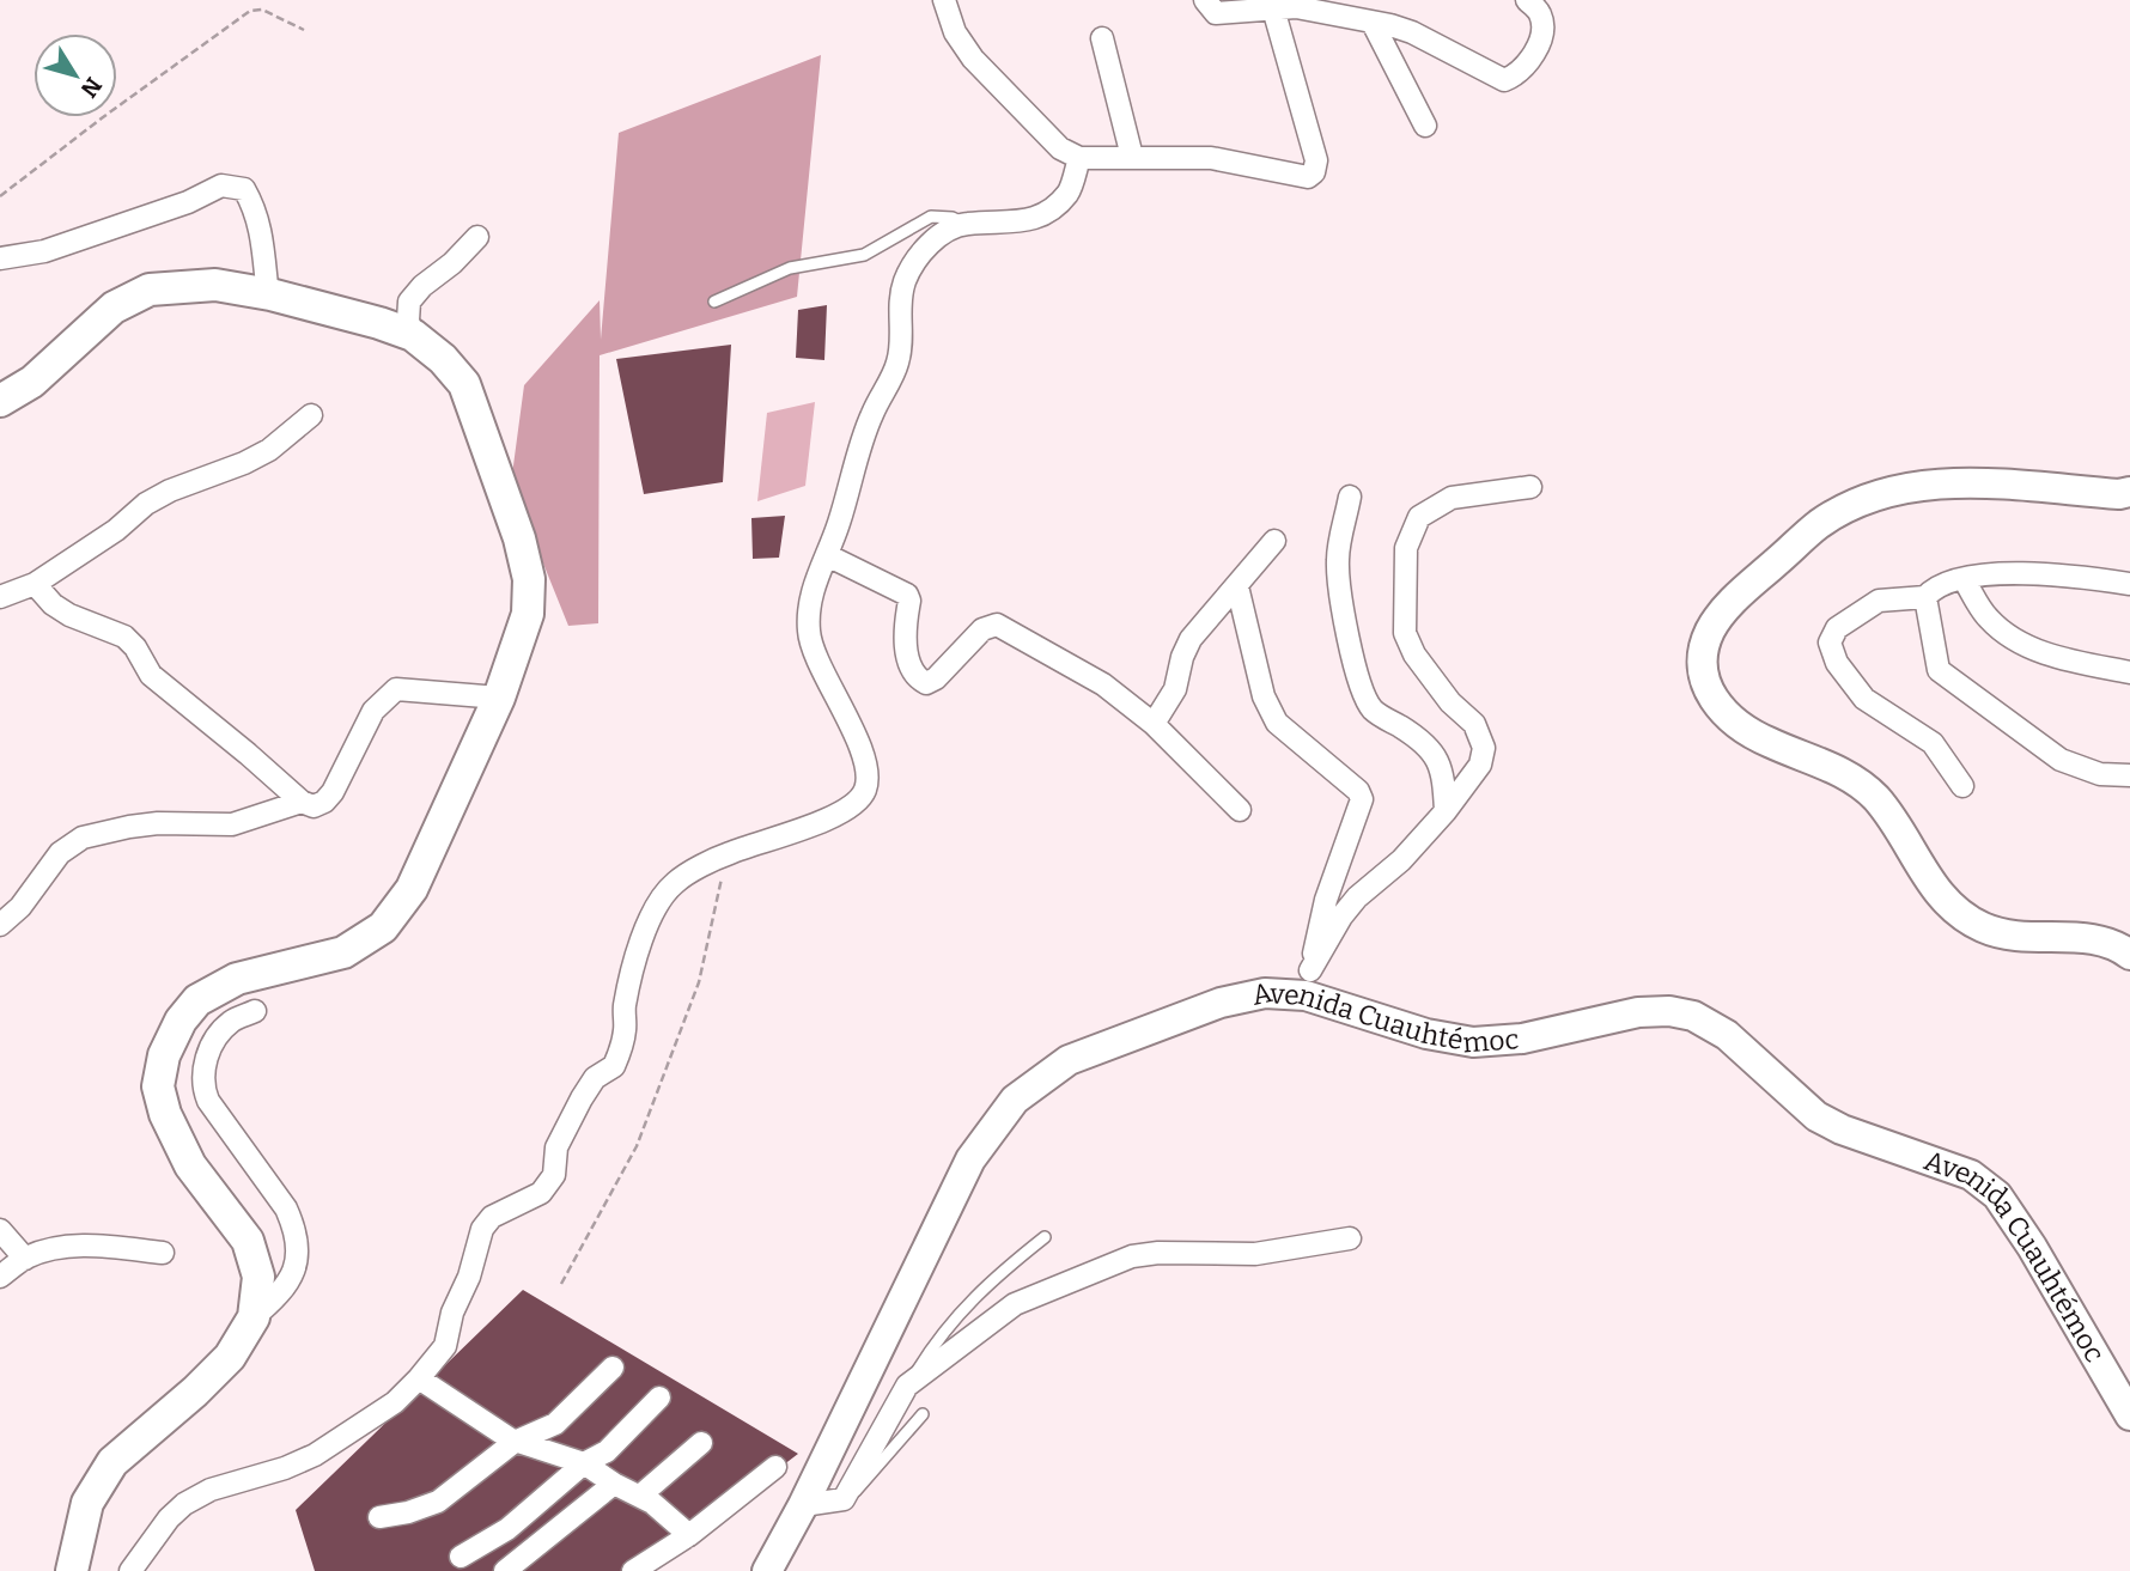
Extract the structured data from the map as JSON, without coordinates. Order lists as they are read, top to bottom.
{
  "streets": {
    "main road": ["Avenida Cuauhtémoc"]
  },
  "north": "bottom right"
}
